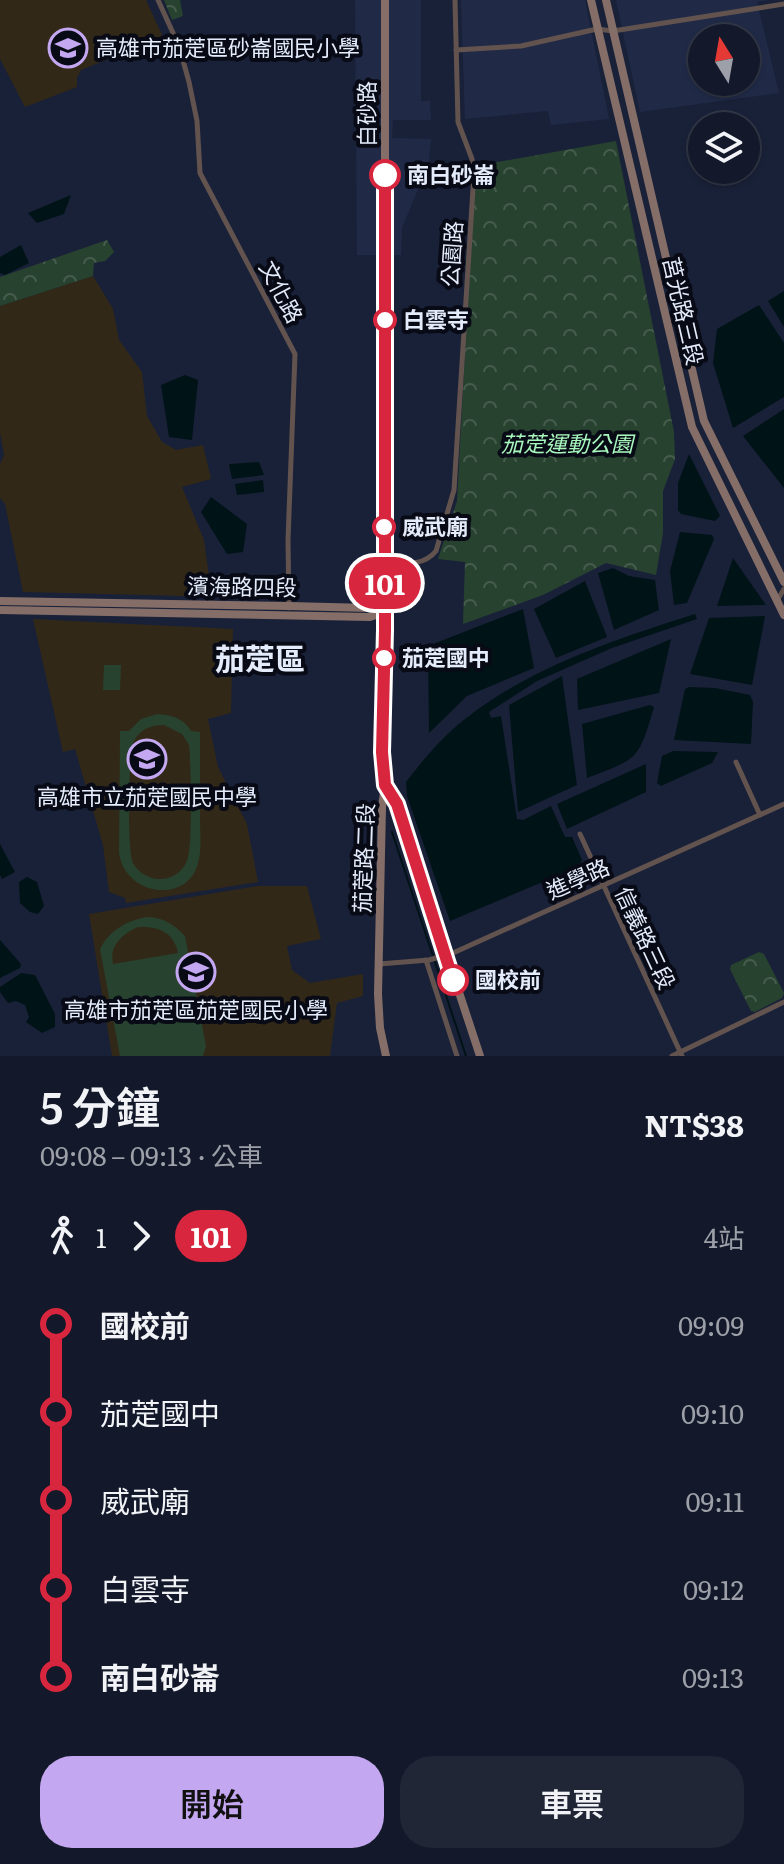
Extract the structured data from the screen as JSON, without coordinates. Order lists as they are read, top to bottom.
{
  "streets": {
    "street": [
      "白砂路",
      "公園路",
      "文化路",
      "莒光路三段",
      "濱海路四段",
      "茄萣路二段",
      "進學路",
      "信義路三段"
    ]
  },
  "crossings": [
    ["白砂路", "公園路"],
    ["白砂路", "濱海路四段"],
    ["白砂路", "茄萣路二段"],
    ["文化路", "濱海路四段"],
    ["濱海路四段", "茄萣路二段"],
    ["茄萣路二段", "進學路"],
    ["進學路", "信義路三段"]
  ],
  "districts": ["茄萣區"],
  "parks": ["茄萣運動公園"],
  "places": {
    "school or university": ["高雄市茄萣區砂崙國民小學", "高雄市立茄萣國民中學", "高雄市茄萣區茄萣國民小學"],
    "other": [
      "南白砂崙",
      "白雲寺",
      "威武廟",
      "茄萣國中",
      "國校前"
    ]
  },
  "lines": ["bus line 101"],
  "north": "top",
  "page": {
    "on_map": "101",
    "heading": ["5 分鐘", "09:08 – 09:13 · 公車", "NT$38"],
    "legs": ["1", "101", "4站"],
    "list": [
      {
        "name": "國校前",
        "value": "09:09"
      },
      {
        "name": "茄萣國中",
        "value": "09:10"
      },
      {
        "name": "威武廟",
        "value": "09:11"
      },
      {
        "name": "白雲寺",
        "value": "09:12"
      },
      {
        "name": "南白砂崙",
        "value": "09:13"
      }
    ],
    "buttons": ["開始", "車票"]
  }
}
